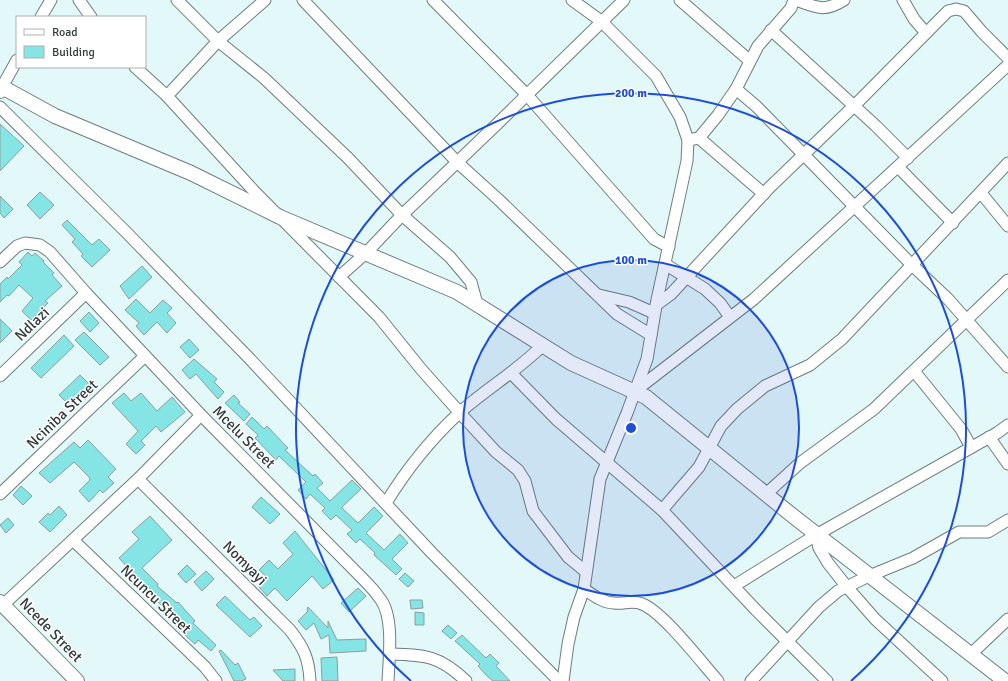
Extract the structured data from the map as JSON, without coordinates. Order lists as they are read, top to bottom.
{
  "streets": {
    "street": [
      "Ndlazi",
      "Nciniba Street",
      "Mcelu Street",
      "Nomyayi",
      "Ncuncu Street",
      "Ncede Street"
    ]
  },
  "crossings": [
    ["Ndlazi", "Mcelu Street"],
    ["Nciniba Street", "Mcelu Street"]
  ],
  "legend": ["Road", "Building"],
  "rings": ["200 m", "100 m"]
}
